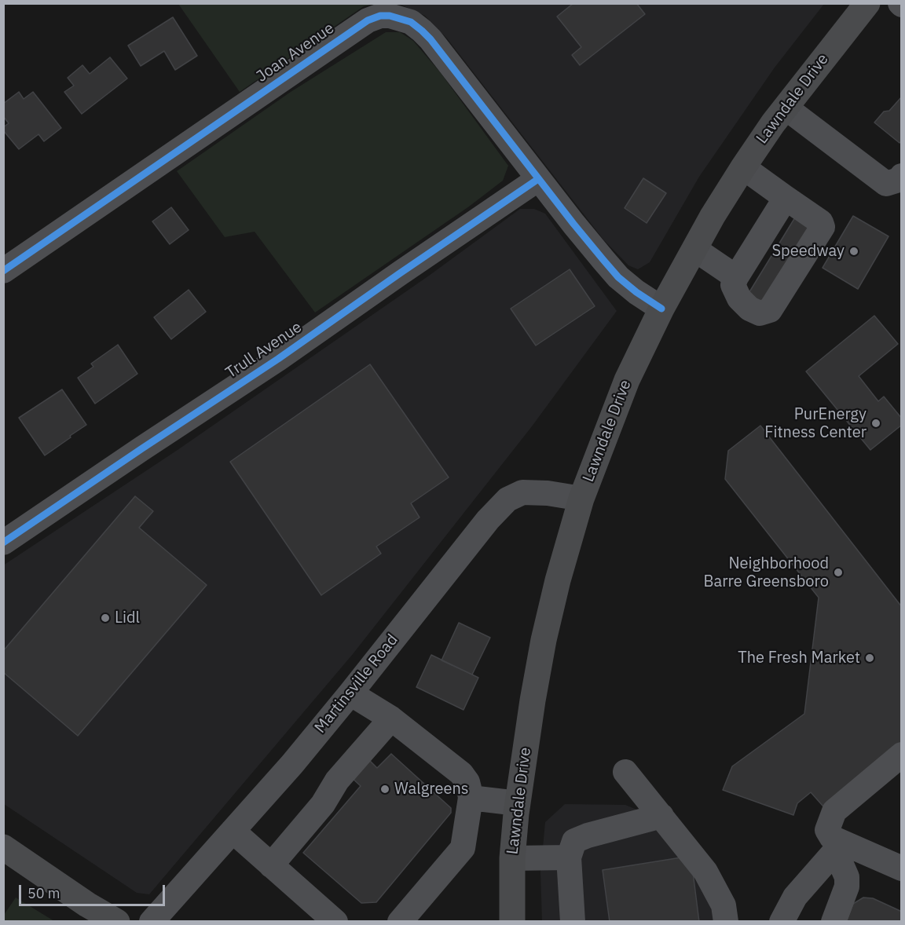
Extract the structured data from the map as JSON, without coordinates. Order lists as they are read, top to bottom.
{
  "streets": {
    "main road": ["Lawndale Drive"],
    "street": ["Joan Avenue", "Trull Avenue", "Martinsville Road"]
  },
  "crossings": [
    ["Joan Avenue", "Lawndale Drive"],
    ["Joan Avenue", "Trull Avenue"],
    ["Lawndale Drive", "Martinsville Road"]
  ],
  "places": [
    "Speedway",
    "PurEnergy Fitness Center",
    "Neighborhood Barre Greensboro",
    "Lidl",
    "The Fresh Market",
    "Walgreens"
  ],
  "scale_bar": "50 m"
}
